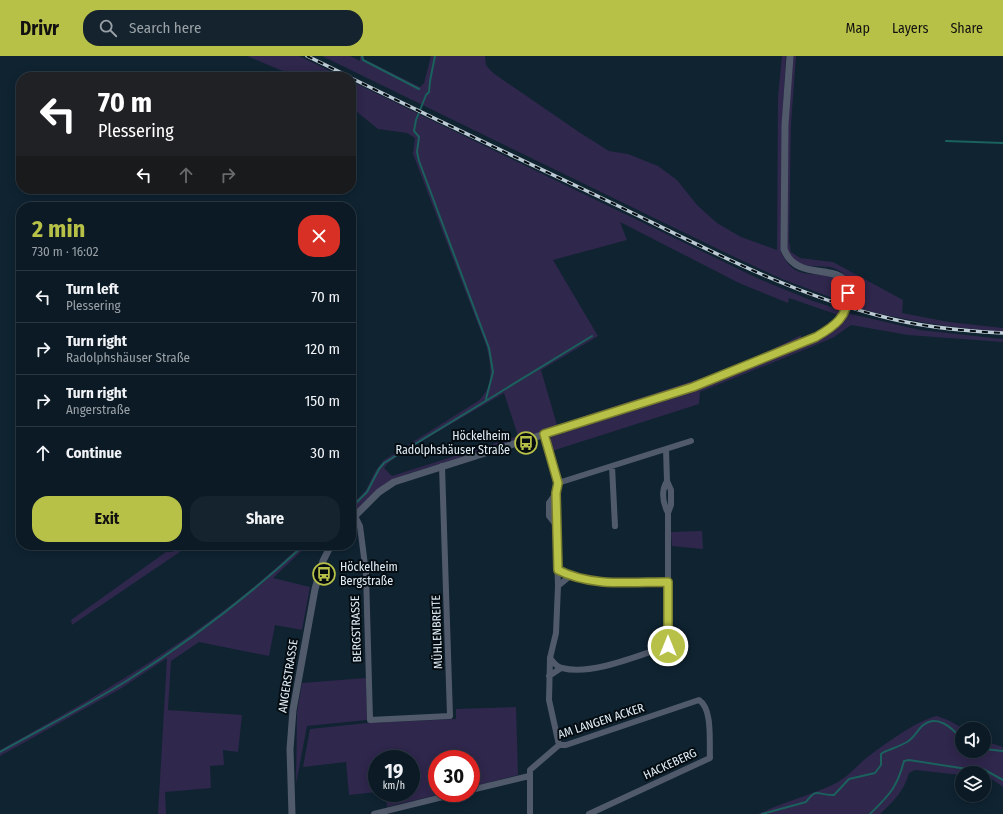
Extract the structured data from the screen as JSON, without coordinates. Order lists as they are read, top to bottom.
{
  "streets": {
    "street": [
      "BERGSTRASSE",
      "MÜHLENBREITE",
      "ANGERSTRASSE",
      "AM LANGEN ACKER",
      "HACKEBERG"
    ]
  },
  "crossings": [
    ["BERGSTRASSE", "MÜHLENBREITE"],
    ["AM LANGEN ACKER", "HACKEBERG"]
  ],
  "places": {
    "bus stop": ["Höckelheim Radolphshäuser Straße", "Höckelheim Bergstraße"]
  },
  "page": {
    "header": "Drivr",
    "search": "Search here",
    "nav": ["Map", "Layers", "Share"],
    "turn": ["70 m", "Plessering"],
    "heading": ["2 min", "730 m · 16:02"],
    "list": [
      {
        "name": "Turn left",
        "note": "Plessering",
        "value": "70 m"
      },
      {
        "name": "Turn right",
        "note": "Radolphshäuser Straße",
        "value": "120 m"
      },
      {
        "name": "Turn right",
        "note": "Angerstraße",
        "value": "150 m"
      },
      {
        "name": "Continue",
        "value": "30 m"
      }
    ],
    "buttons": ["Exit", "Share"],
    "speed": "19 km/h",
    "limit": "30"
  }
}
